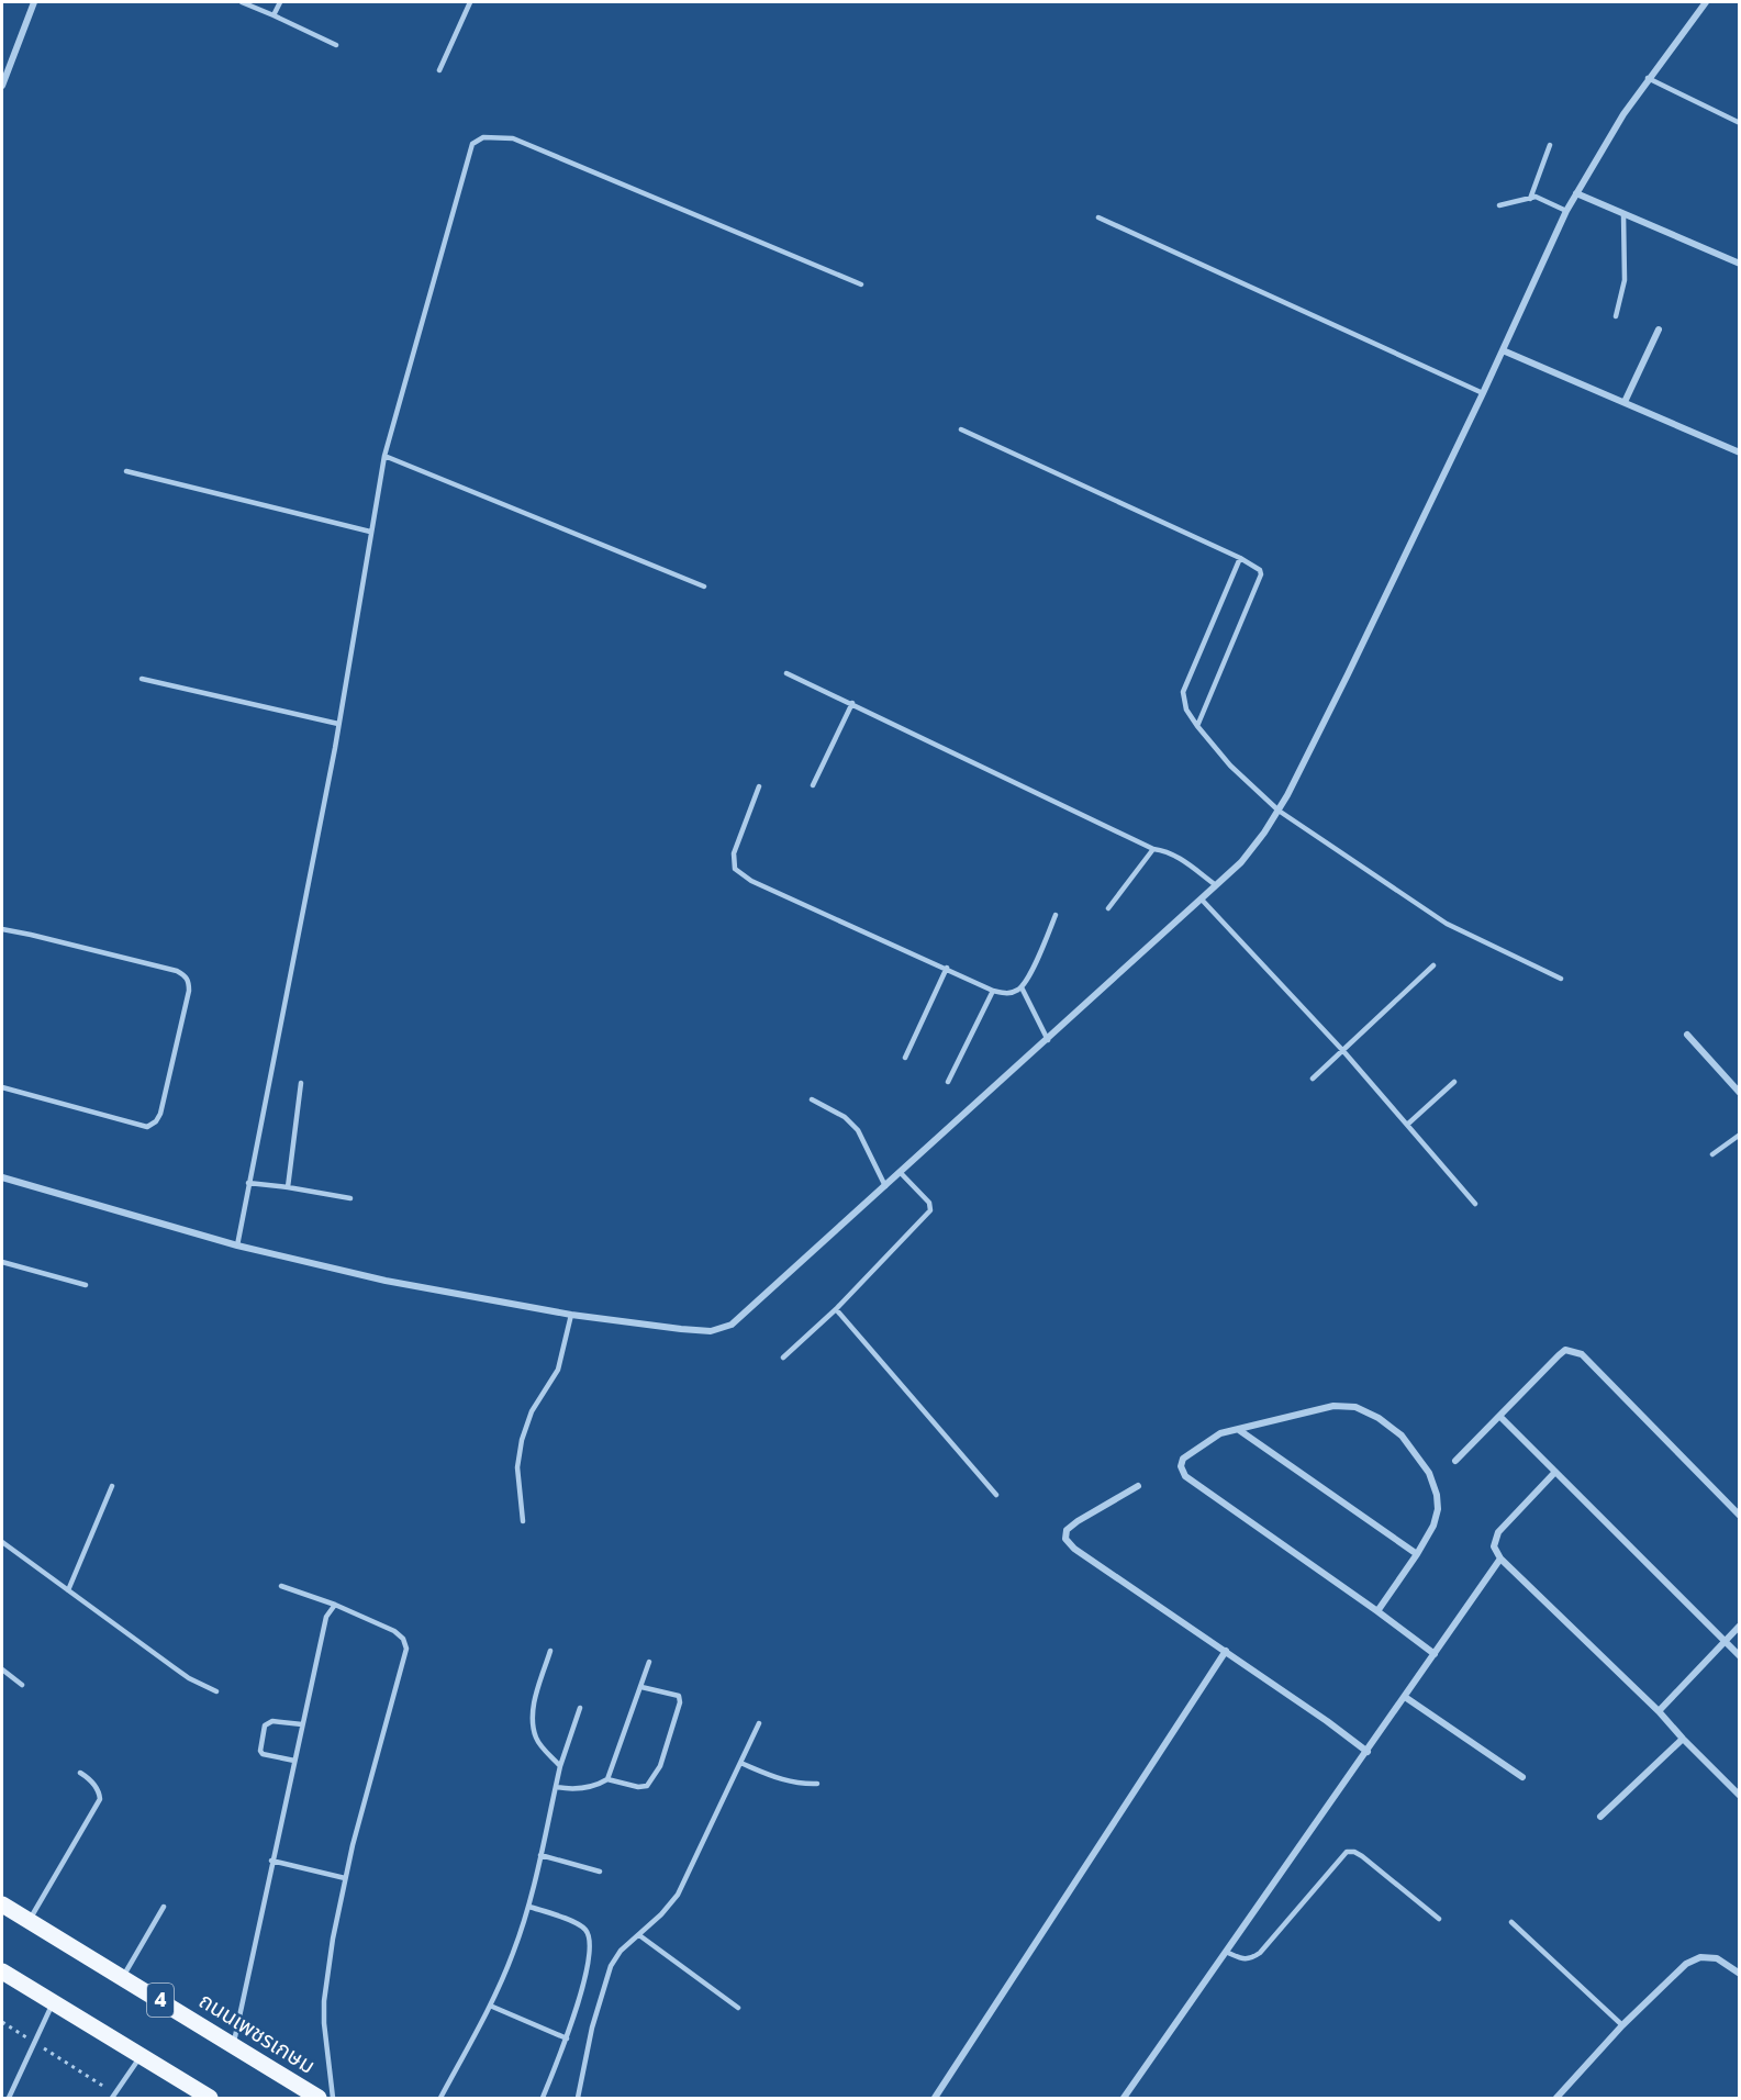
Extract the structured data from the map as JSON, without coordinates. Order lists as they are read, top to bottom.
{
  "streets": {
    "main road": ["4", "ถนนเพชรเกษม"]
  }
}
